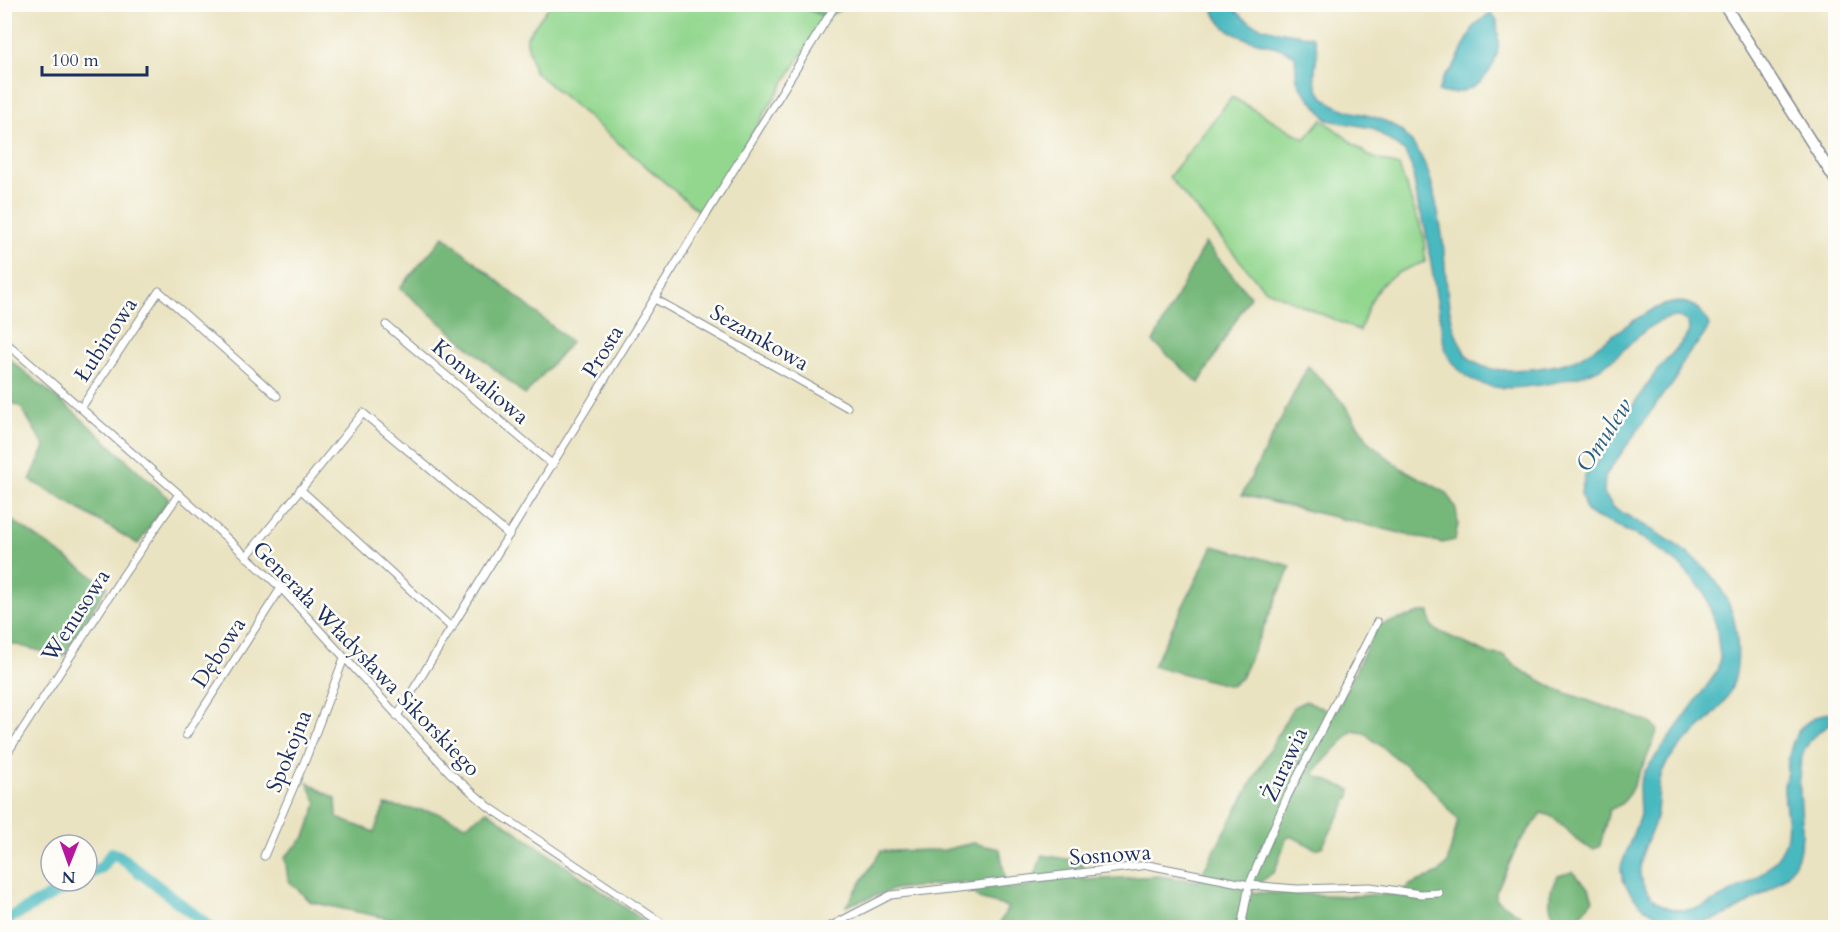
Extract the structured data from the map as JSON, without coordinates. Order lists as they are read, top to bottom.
{
  "streets": {
    "street": [
      "Sezamkowa",
      "Łubinowa",
      "Prosta",
      "Konwaliowa",
      "Wenusowa",
      "Dębowa",
      "Generała Władysława Sikorskiego",
      "Spokojna",
      "Żurawia",
      "Sosnowa"
    ]
  },
  "crossings": [
    ["Sezamkowa", "Prosta"],
    ["Łubinowa", "Generała Władysława Sikorskiego"],
    ["Prosta", "Konwaliowa"],
    ["Prosta", "Generała Władysława Sikorskiego"],
    ["Wenusowa", "Generała Władysława Sikorskiego"],
    ["Dębowa", "Generała Władysława Sikorskiego"],
    ["Generała Władysława Sikorskiego", "Spokojna"],
    ["Żurawia", "Sosnowa"]
  ],
  "water": ["Omulew"],
  "scale_bar": "100 m",
  "north": "bottom"
}
